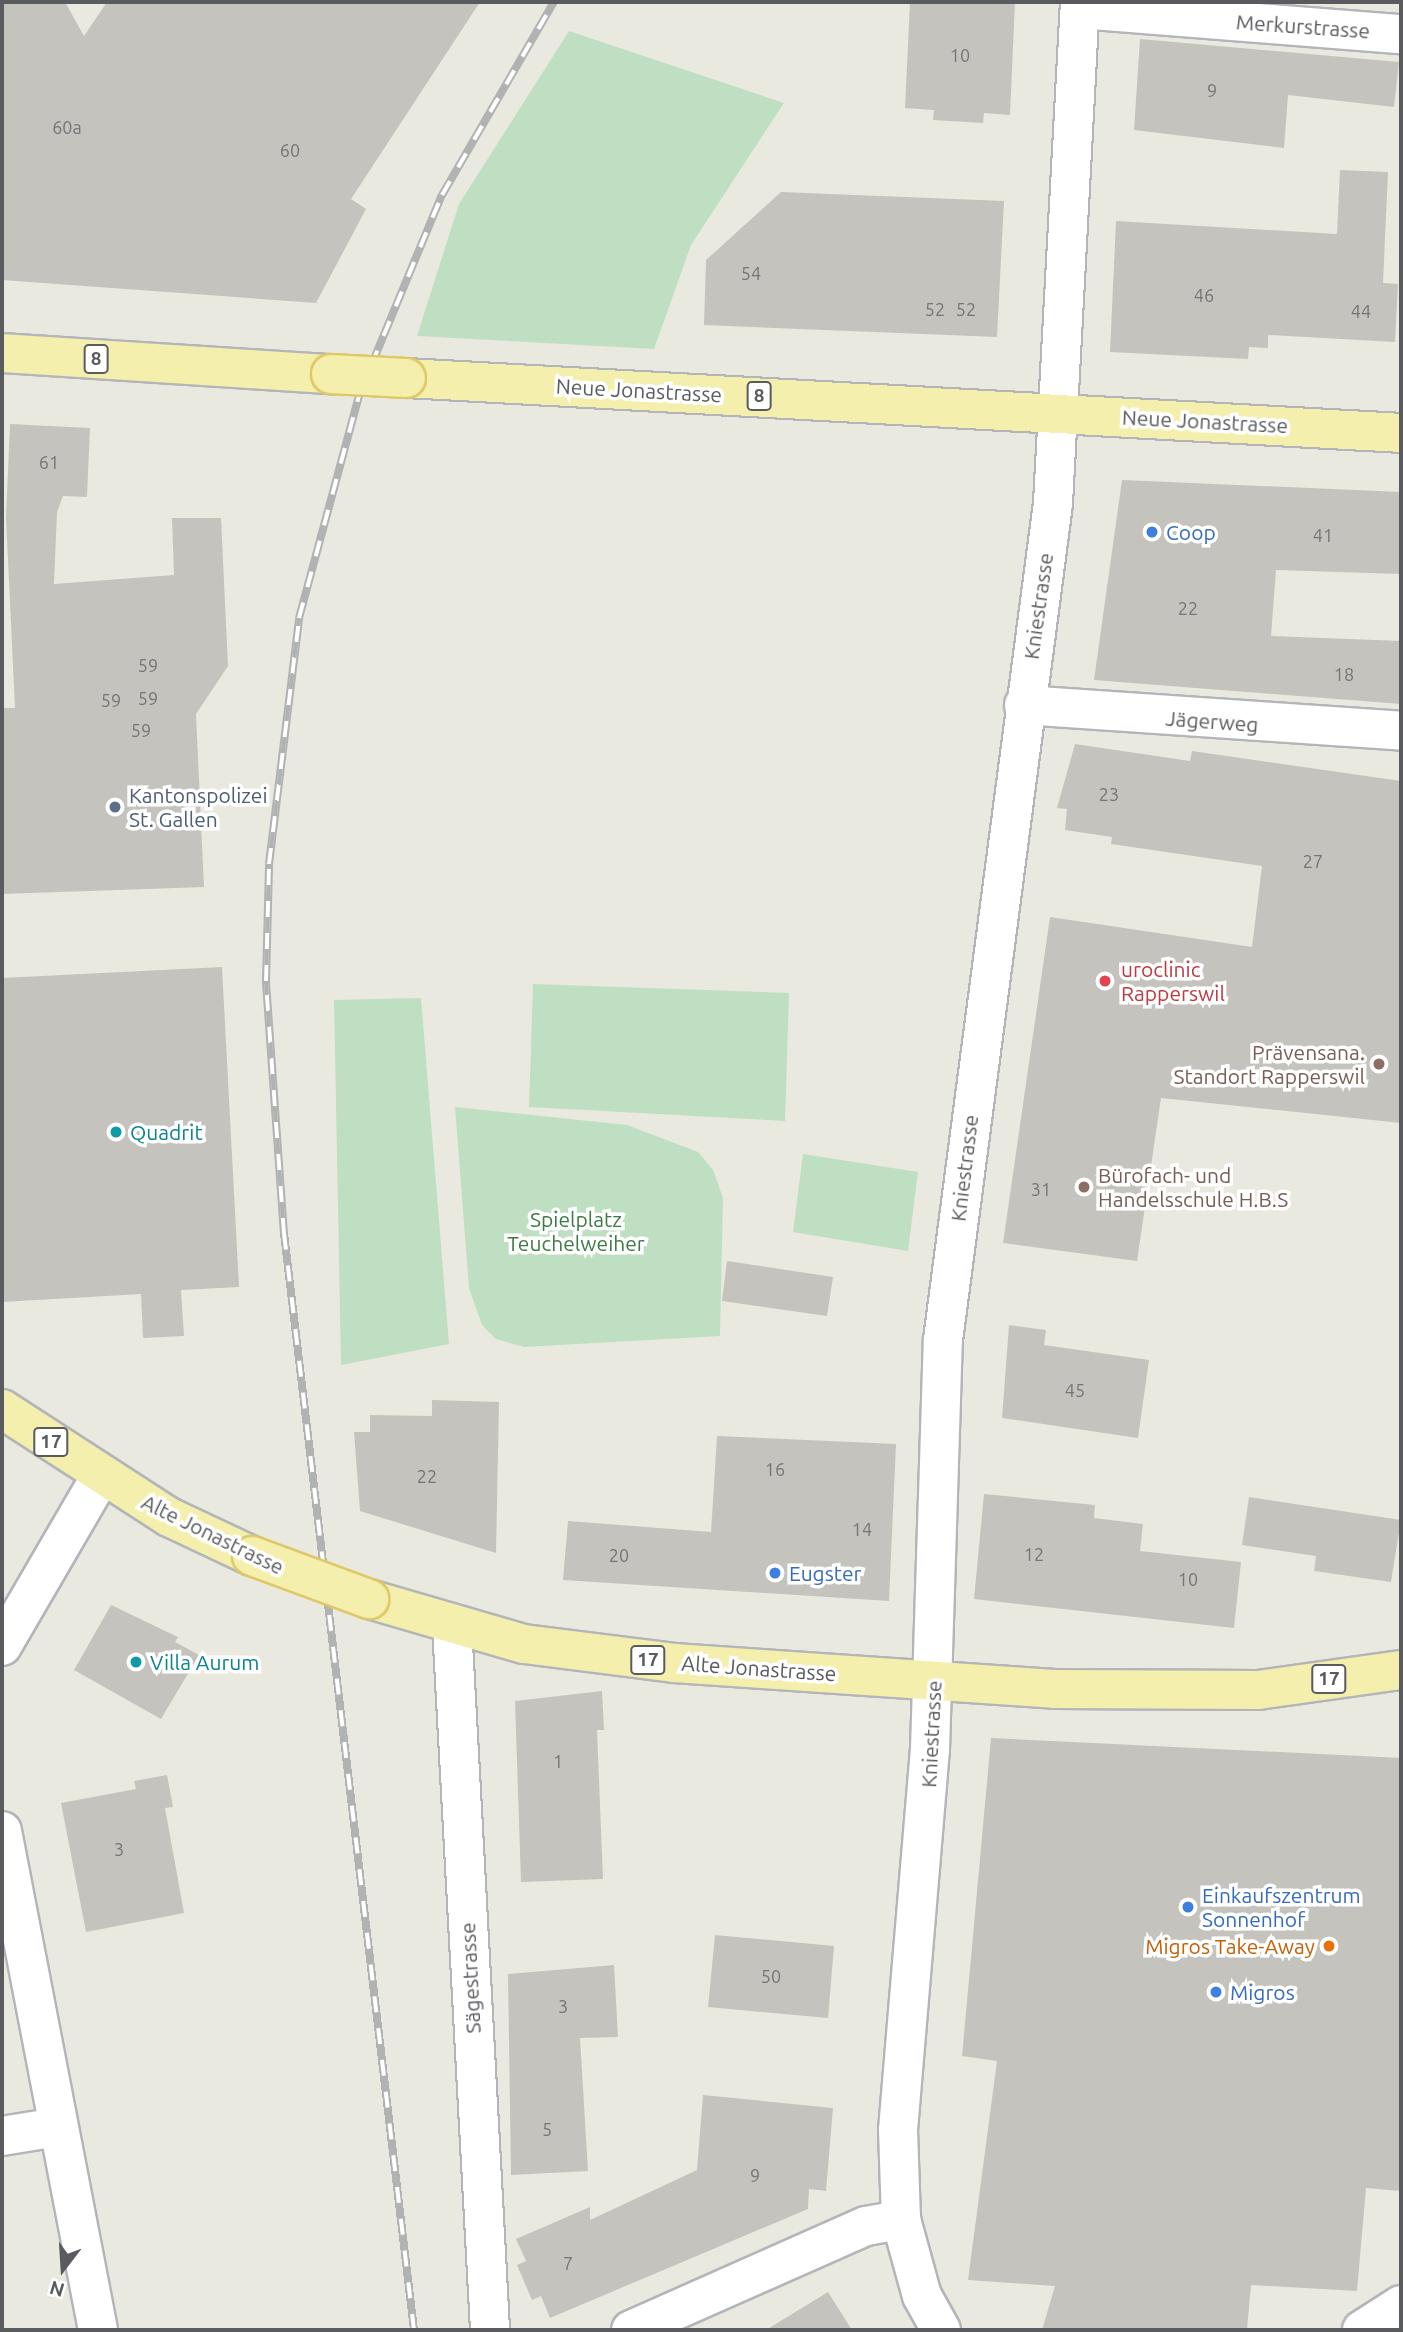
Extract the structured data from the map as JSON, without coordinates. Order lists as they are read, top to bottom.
{
  "streets": {
    "main road": [
      "8",
      "Neue Jonastrasse",
      "17",
      "Alte Jonastrasse"
    ],
    "street": [
      "Merkurstrasse",
      "Kniestrasse",
      "Jägerweg",
      "Sägestrasse"
    ]
  },
  "crossings": [
    ["Merkurstrasse", "Kniestrasse"],
    ["Neue Jonastrasse", "Kniestrasse"],
    ["Kniestrasse", "Jägerweg"],
    ["Kniestrasse", "Alte Jonastrasse"],
    ["Alte Jonastrasse", "Sägestrasse"]
  ],
  "parks": ["Spielplatz Teuchelweiher"],
  "places": [
    "Coop",
    "Kantonspolizei St. Gallen",
    "uroclinic Rapperswil",
    "Prävensana. Standort Rapperswil",
    "Quadrit",
    "Bürofach- und Handelsschule H.B.S",
    "Eugster",
    "Villa Aurum",
    "Einkaufszentrum Sonnenhof",
    "Migros Take-Away",
    "Migros"
  ],
  "house_numbers": [
    "10",
    "9",
    "60a",
    "60",
    "54",
    "46",
    "52",
    "52",
    "44",
    "61",
    "41",
    "22",
    "59",
    "18",
    "59",
    "59",
    "59",
    "23",
    "27",
    "31",
    "45",
    "16",
    "22",
    "14",
    "12",
    "20",
    "10",
    "1",
    "3",
    "50",
    "3",
    "5",
    "9",
    "7"
  ],
  "north": "bottom"
}
